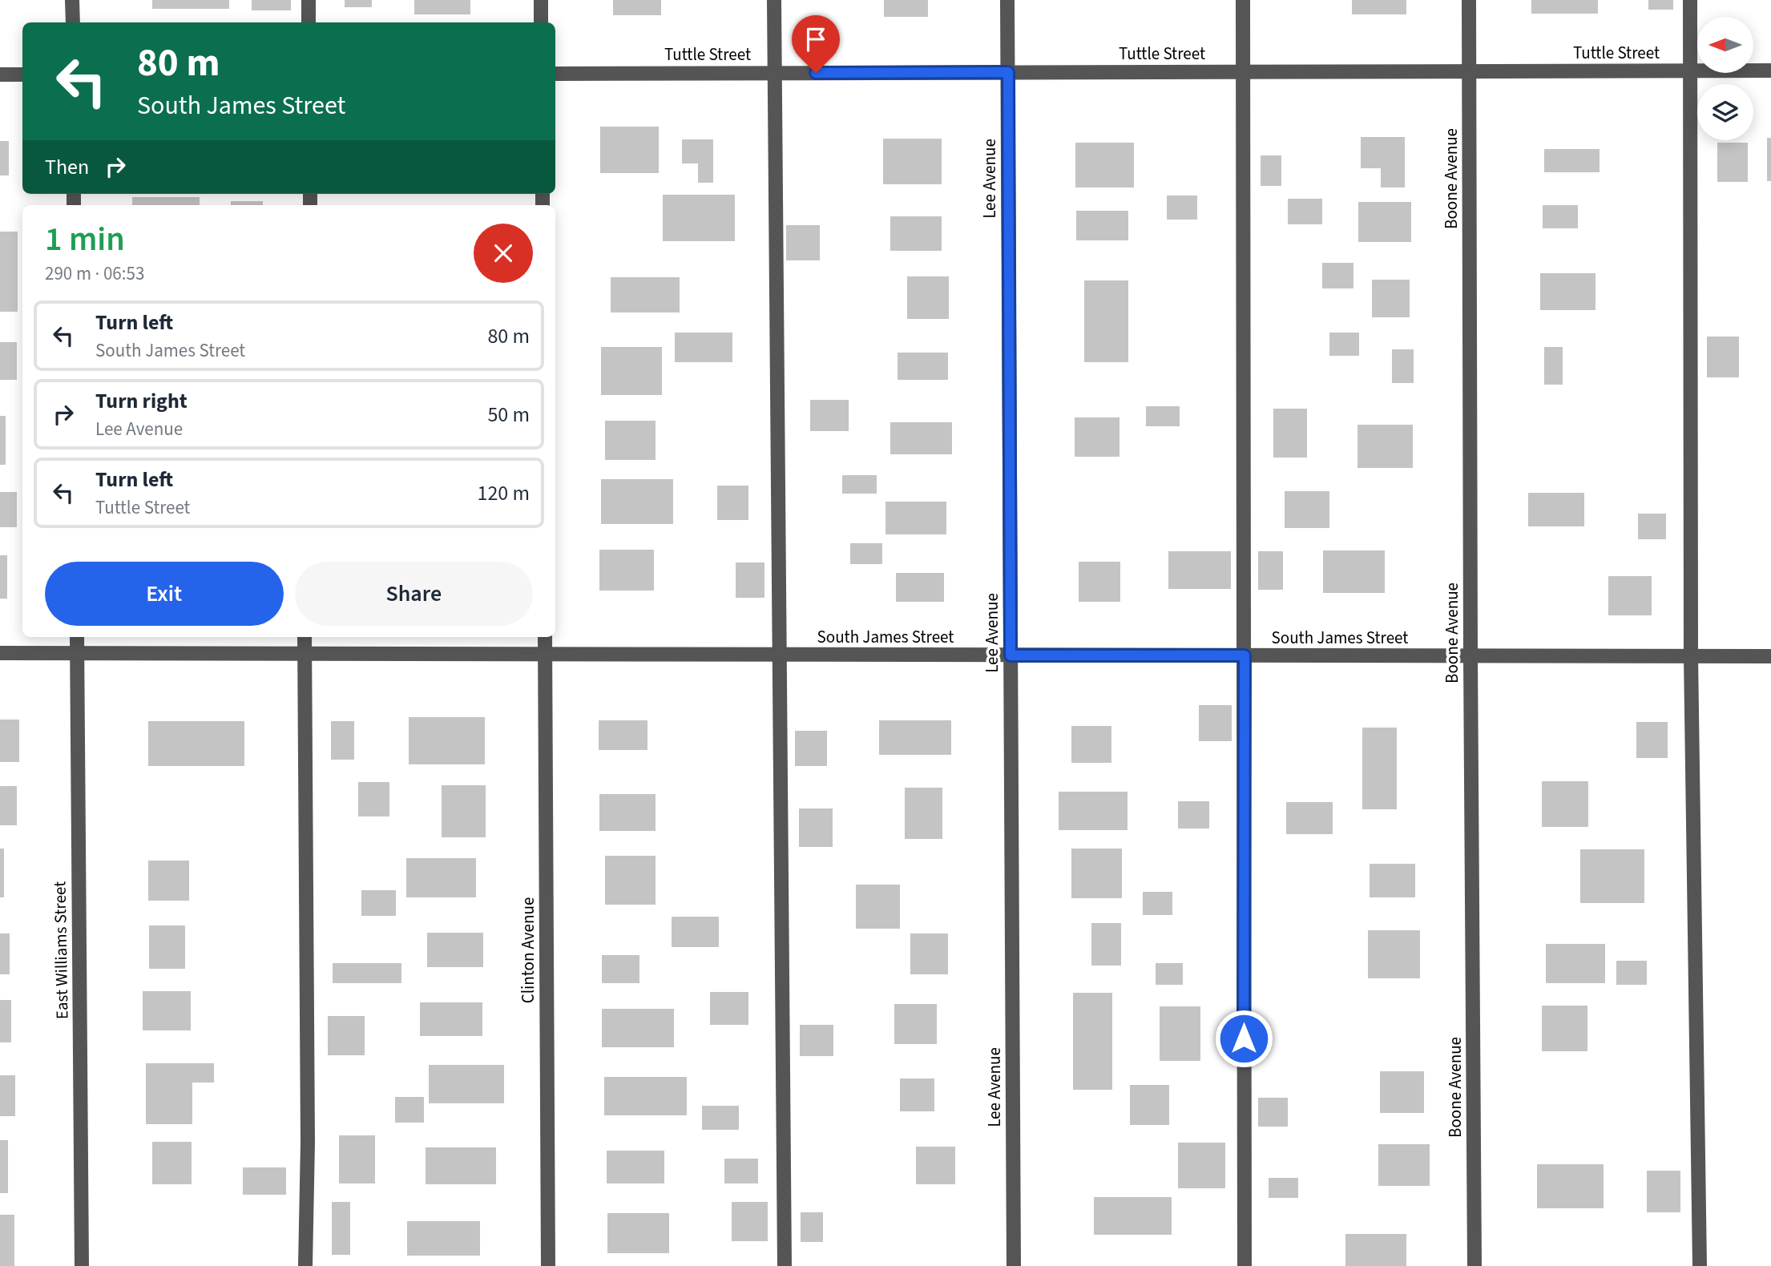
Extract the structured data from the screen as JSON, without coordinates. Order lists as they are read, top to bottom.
{
  "streets": {
    "street": [
      "Tuttle Street",
      "Lee Avenue",
      "Boone Avenue",
      "South James Street",
      "East Williams Street",
      "Clinton Avenue"
    ]
  },
  "crossings": [
    ["Tuttle Street", "Lee Avenue"],
    ["Tuttle Street", "Boone Avenue"],
    ["Lee Avenue", "South James Street"],
    ["Boone Avenue", "South James Street"],
    ["South James Street", "East Williams Street"],
    ["South James Street", "Clinton Avenue"]
  ],
  "north": "left",
  "page": {
    "turn": ["80 m", "South James Street"],
    "then": "Then",
    "heading": ["1 min", "290 m · 06:53"],
    "list": [
      {
        "name": "Turn left",
        "note": "South James Street",
        "value": "80 m"
      },
      {
        "name": "Turn right",
        "note": "Lee Avenue",
        "value": "50 m"
      },
      {
        "name": "Turn left",
        "note": "Tuttle Street",
        "value": "120 m"
      }
    ],
    "buttons": ["Exit", "Share"]
  }
}
